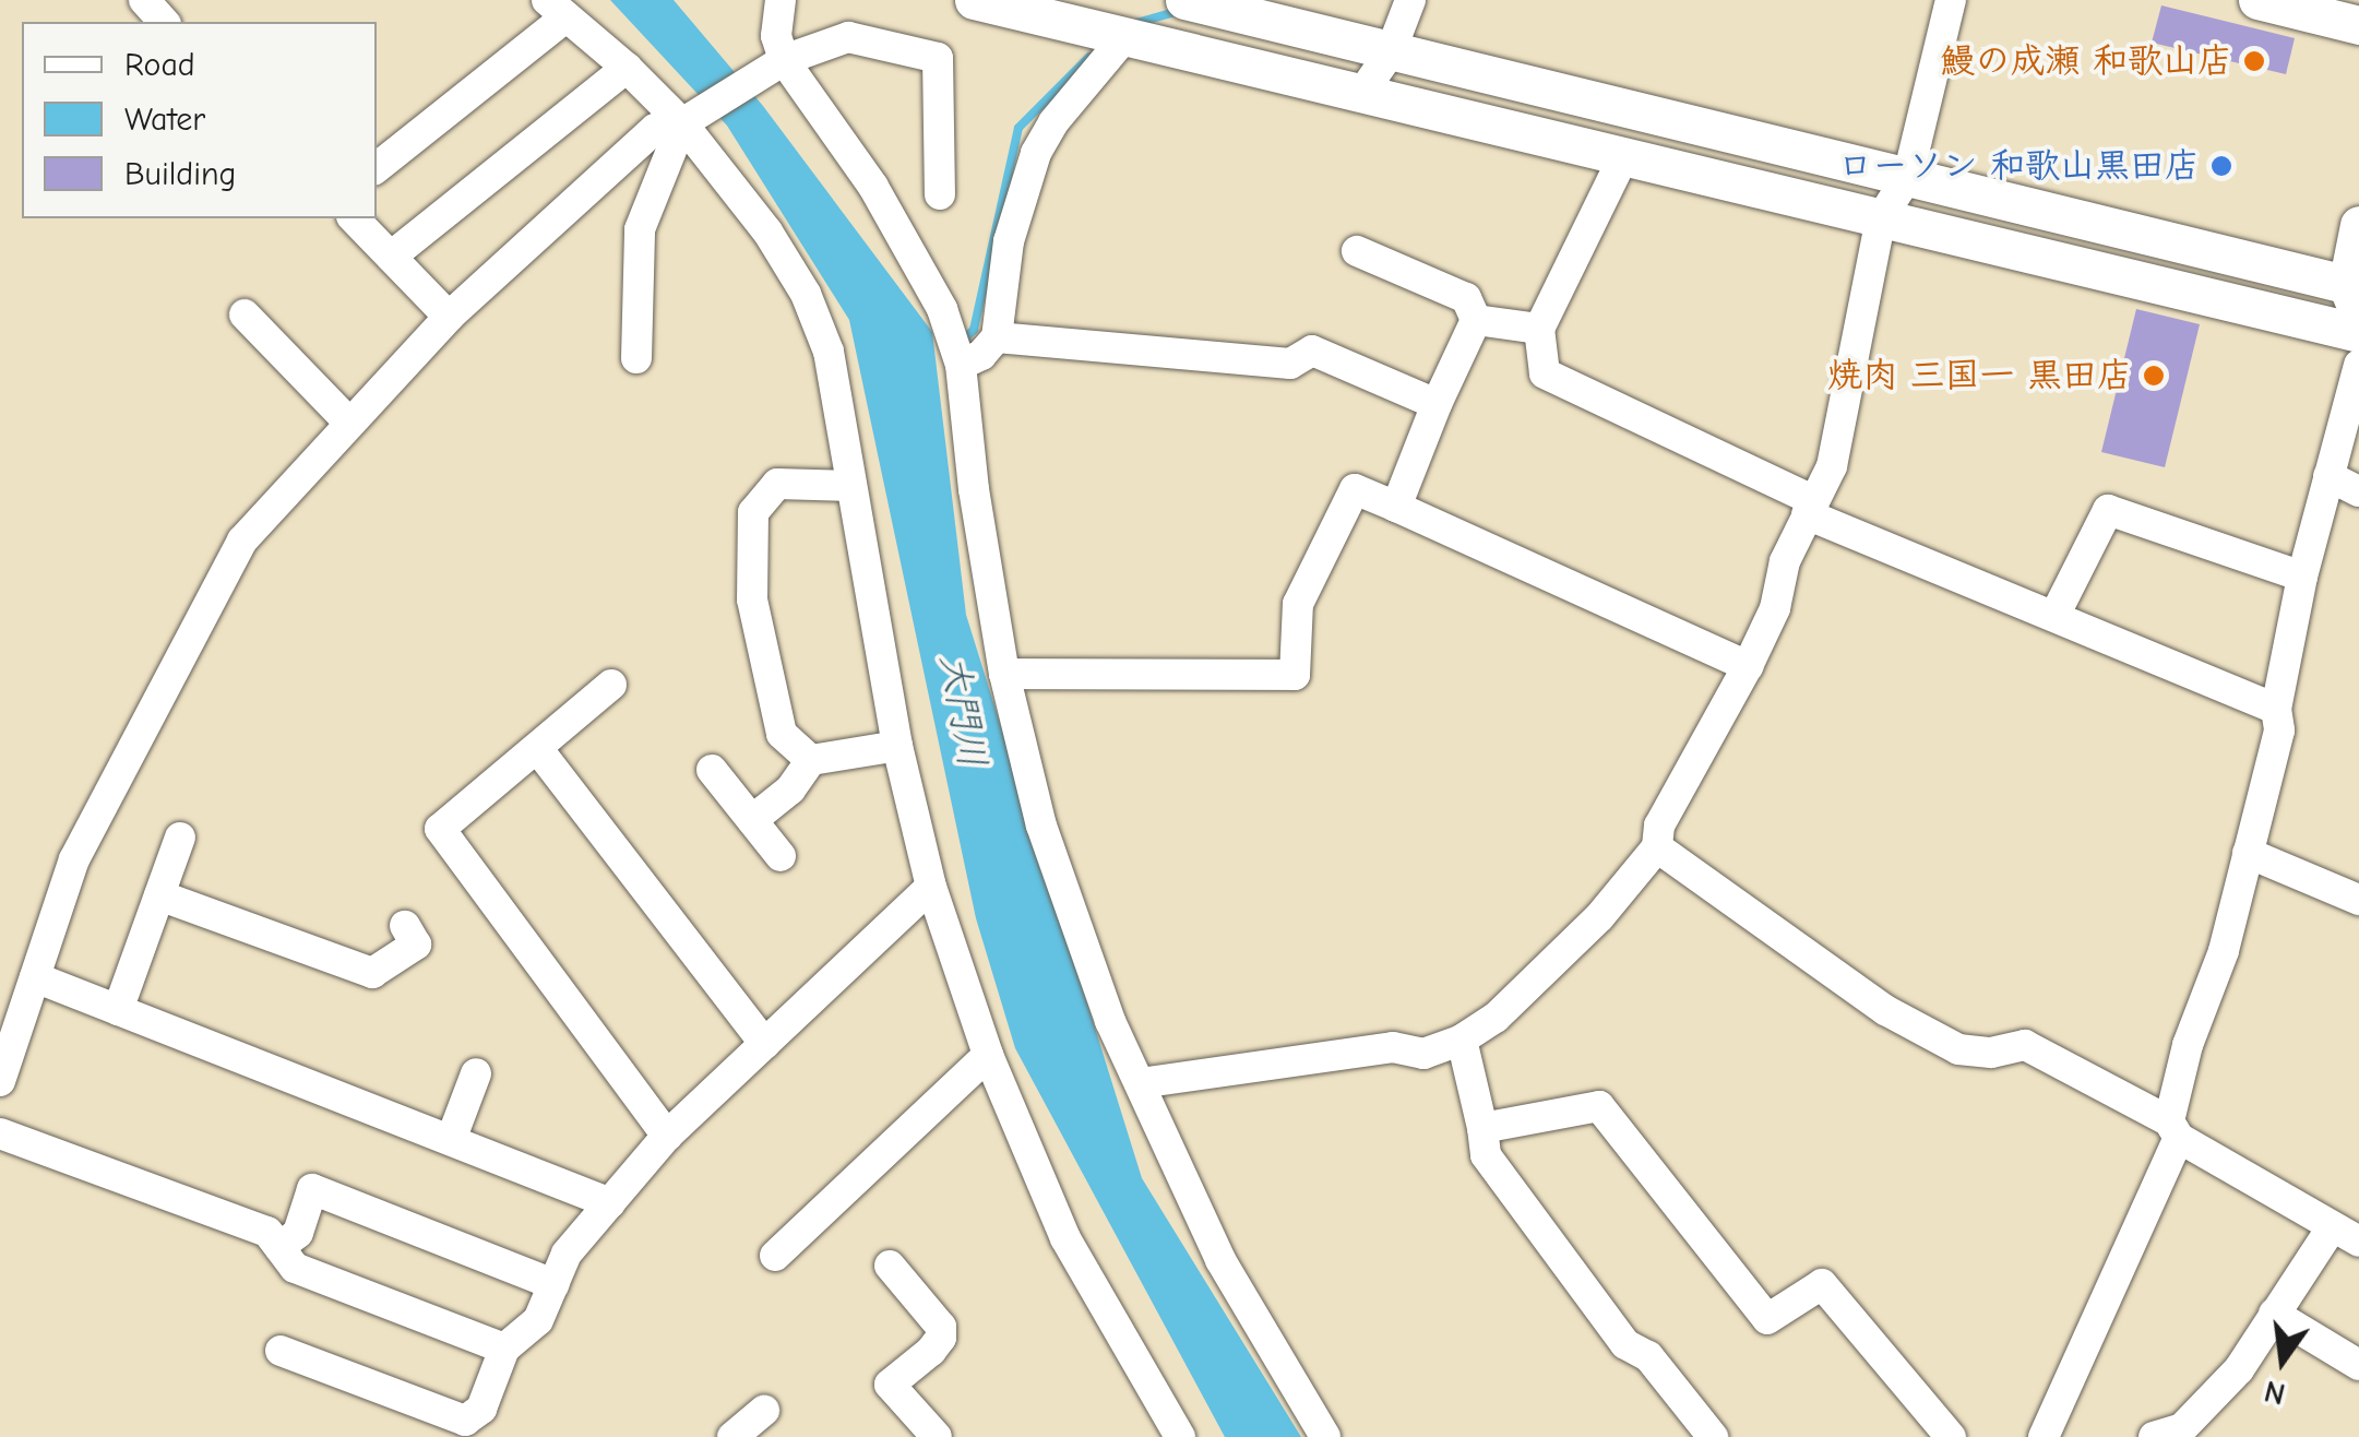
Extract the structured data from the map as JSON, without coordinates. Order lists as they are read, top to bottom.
{
  "water": ["大門川"],
  "places": ["鰻の成瀬 和歌山店", "ローソン 和歌山黒田店", "焼肉 三国一 黒田店"],
  "legend": ["Road", "Water", "Building"],
  "north": "bottom"
}
